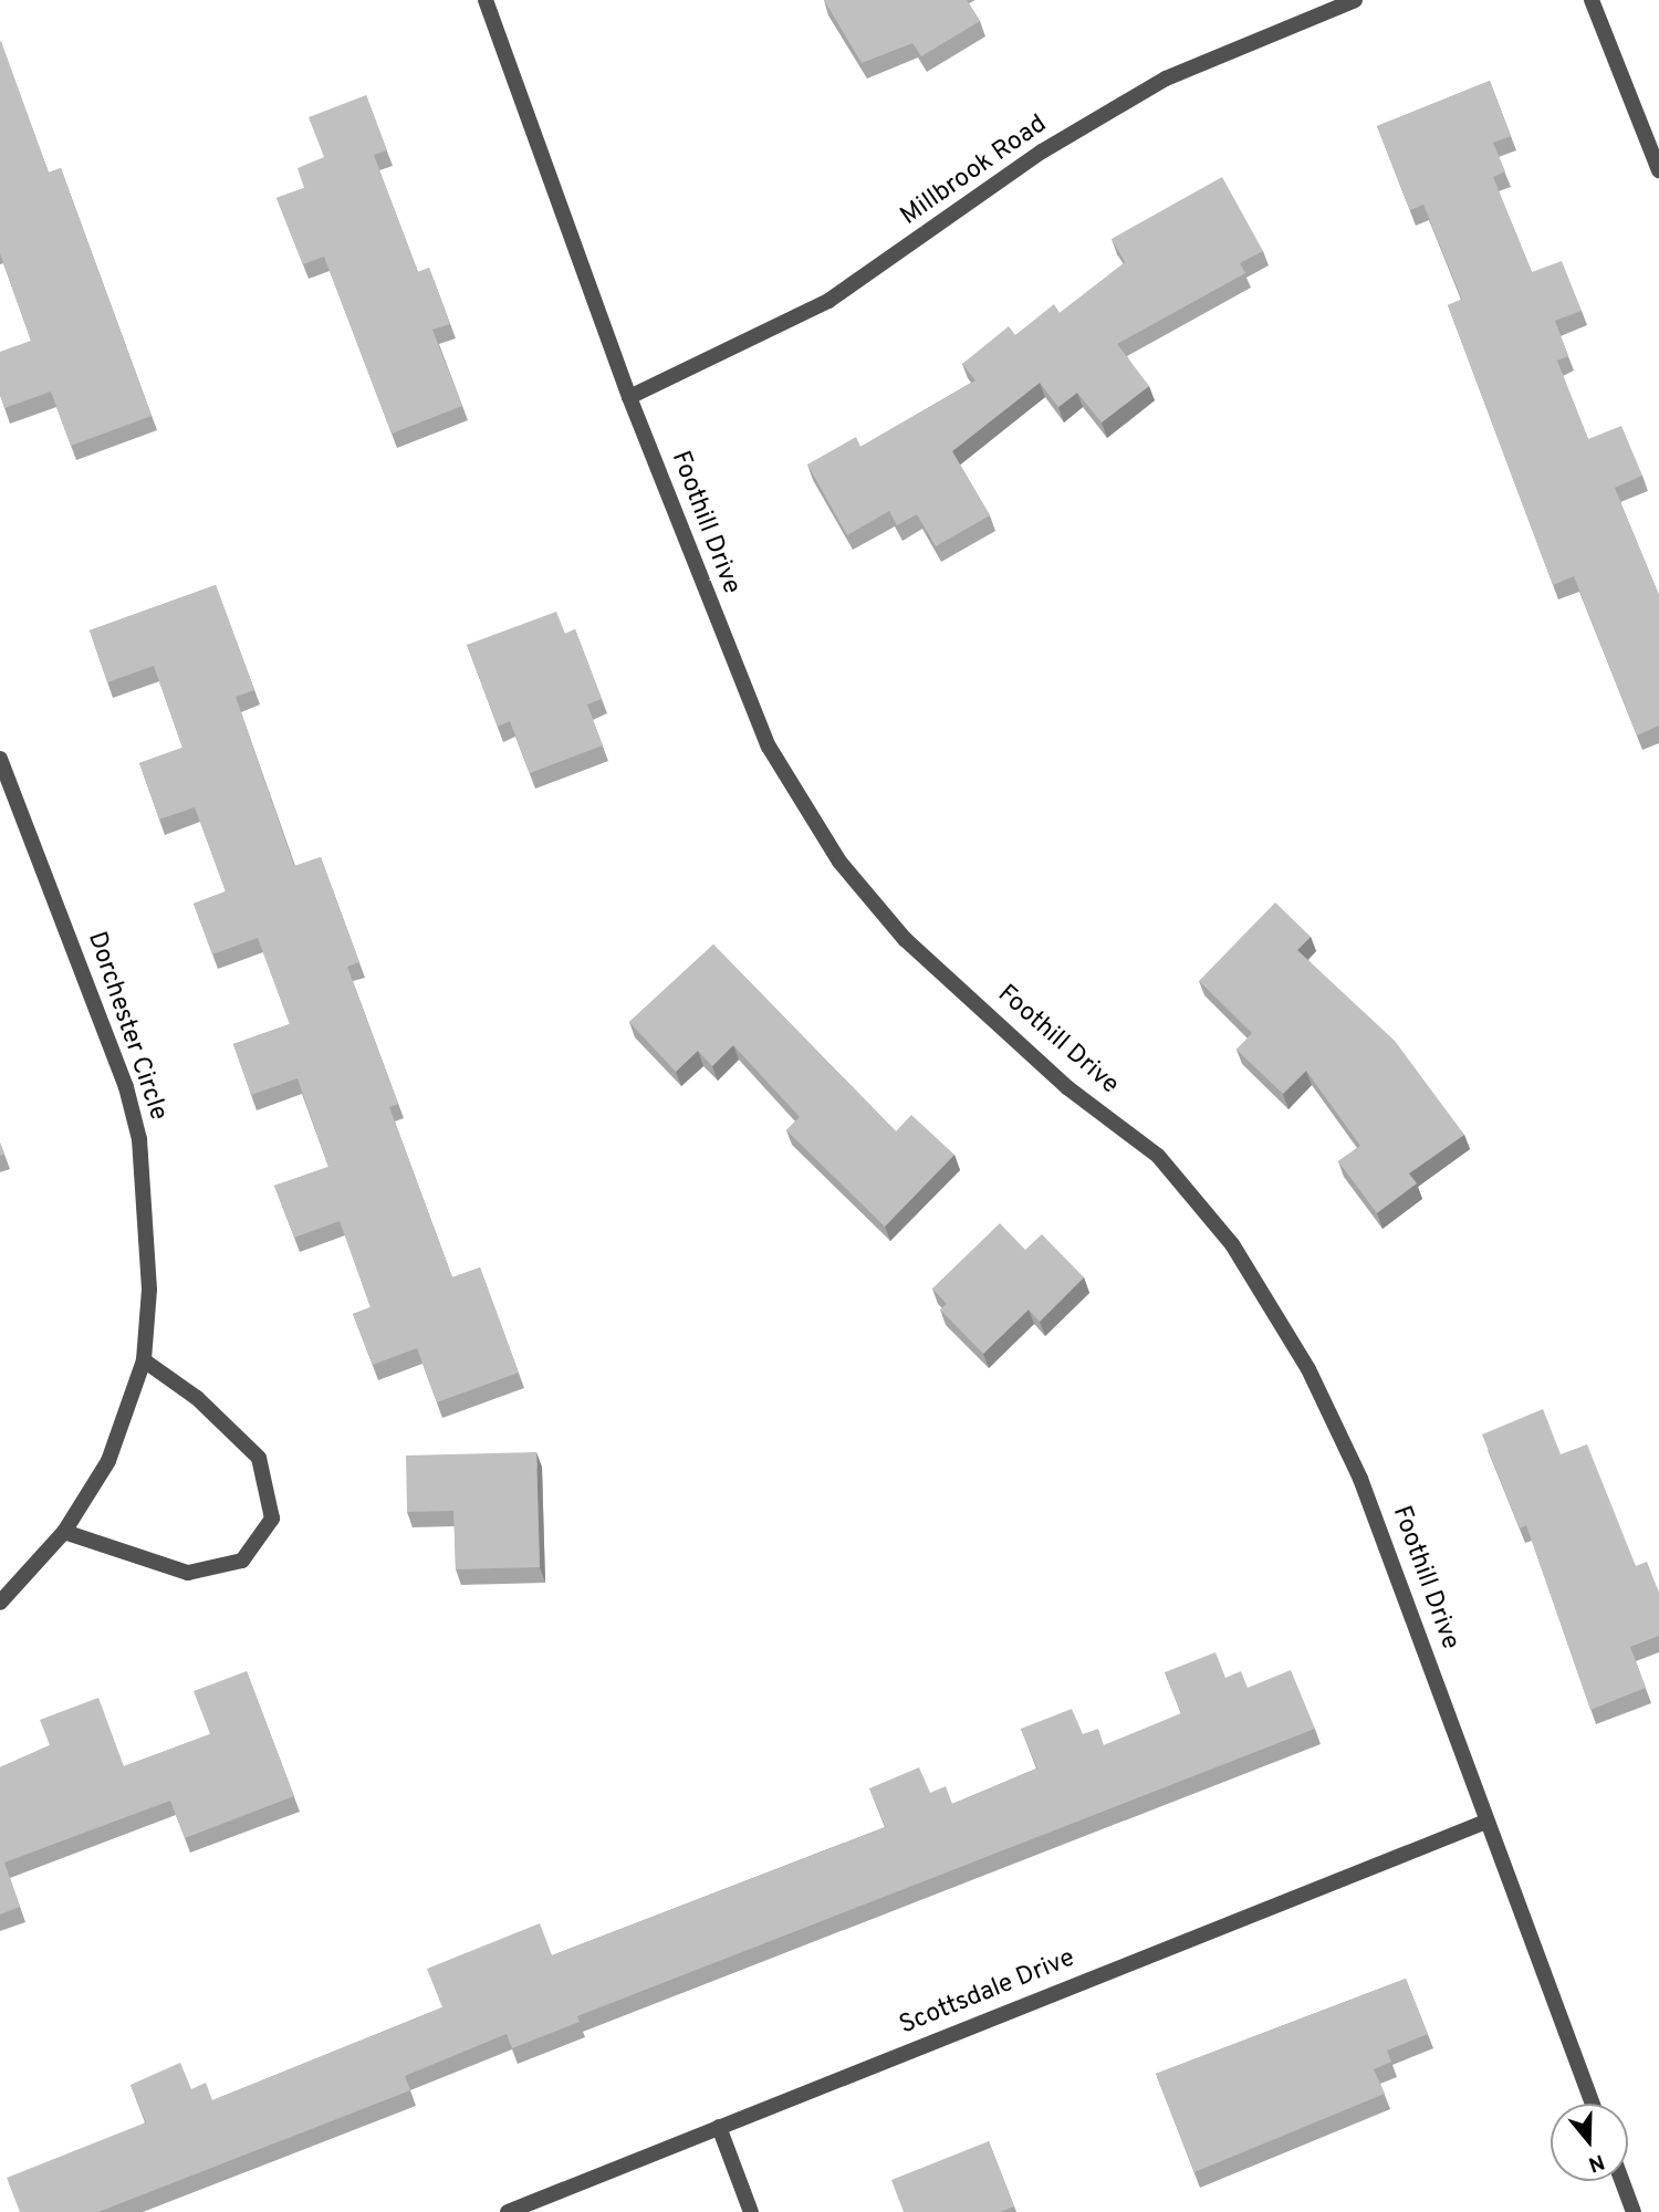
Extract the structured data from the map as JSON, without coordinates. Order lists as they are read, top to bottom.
{
  "streets": {
    "street": [
      "Millbrook Road",
      "Foothill Drive",
      "Dorchester Circle",
      "Scottsdale Drive"
    ]
  },
  "crossings": [
    ["Millbrook Road", "Foothill Drive"],
    ["Foothill Drive", "Scottsdale Drive"]
  ],
  "north": "bottom"
}
